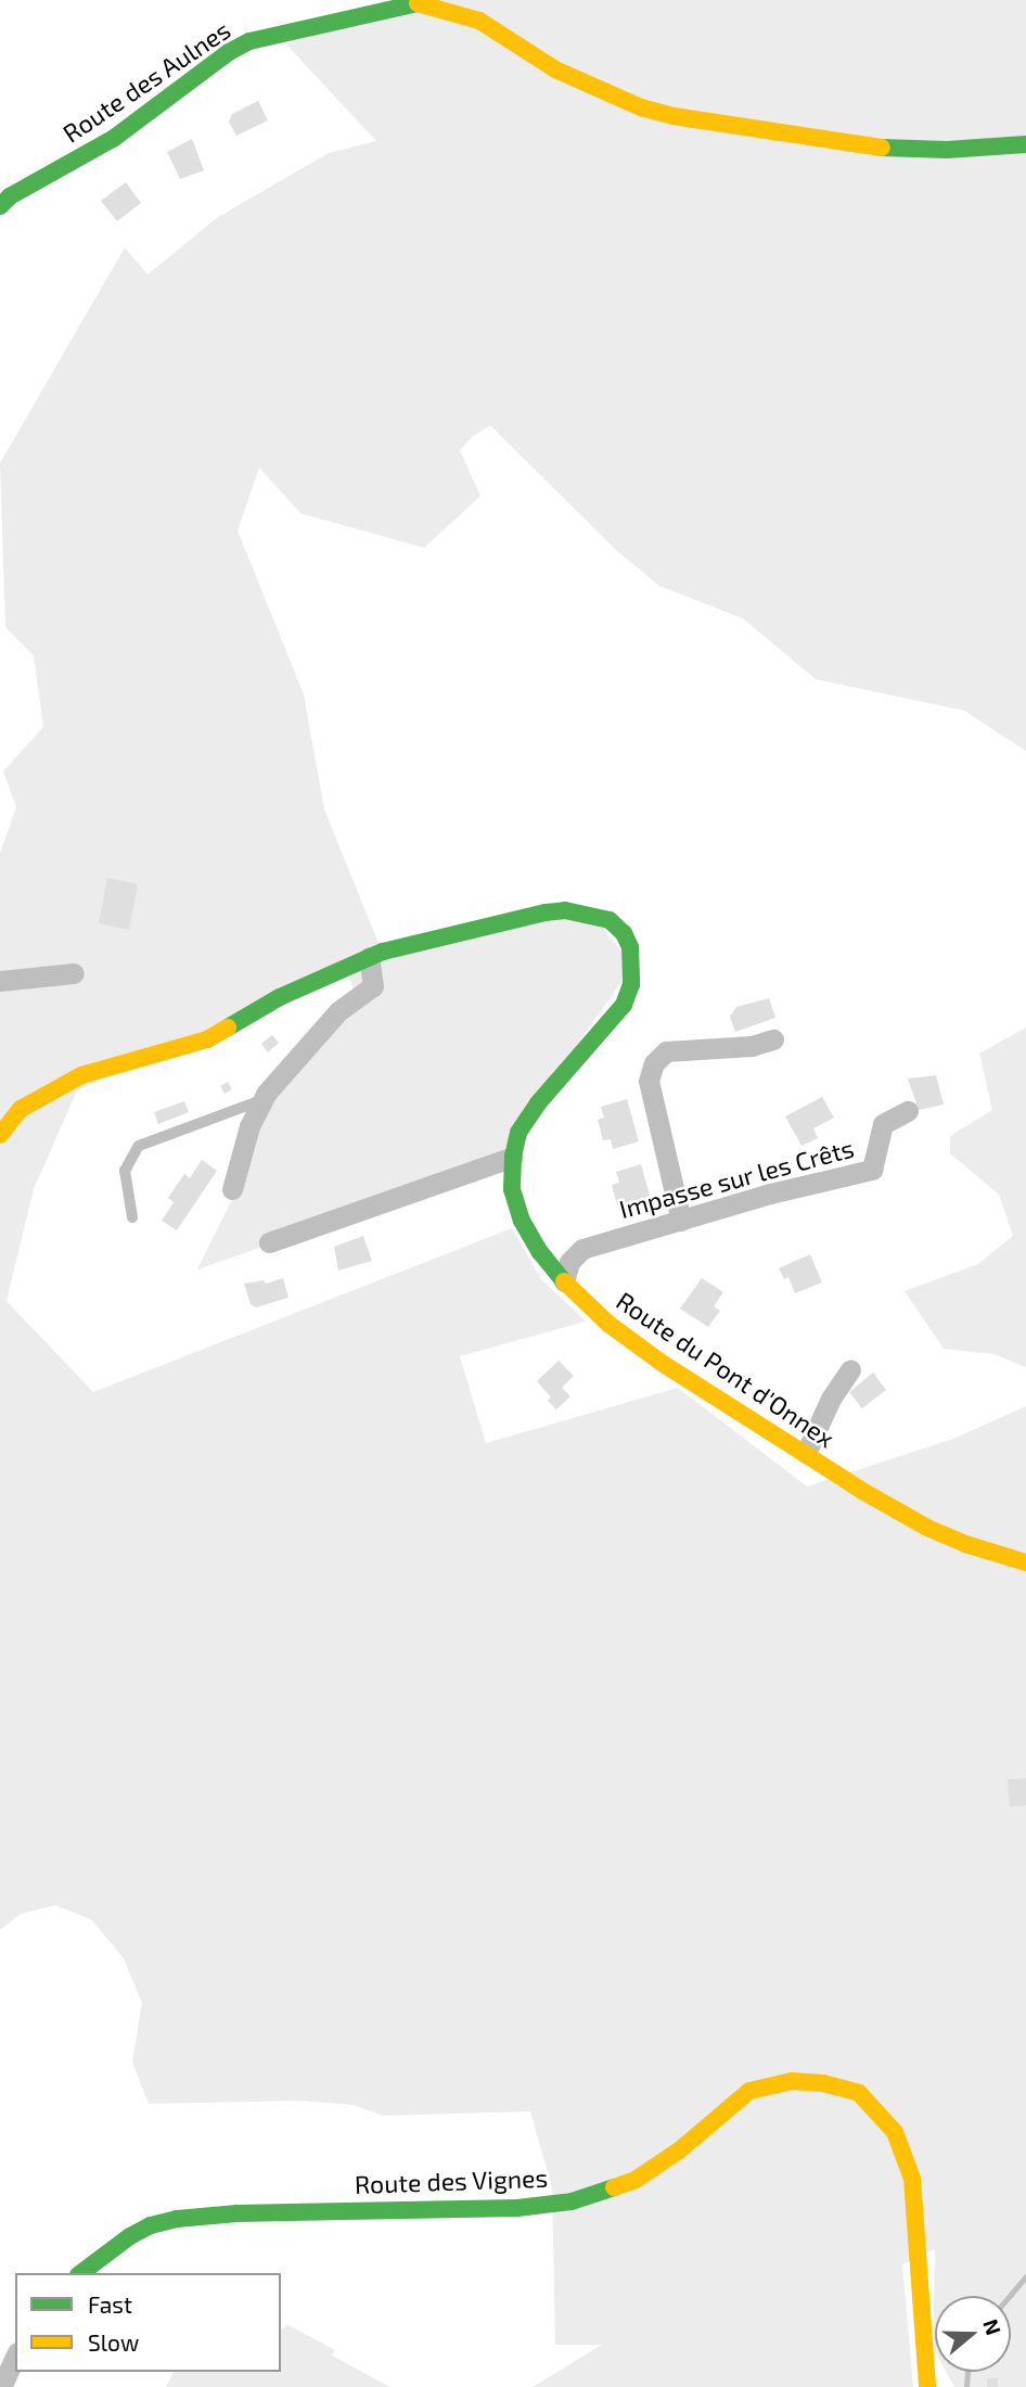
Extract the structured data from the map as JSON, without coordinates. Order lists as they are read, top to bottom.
{
  "streets": {
    "street": [
      "Route des Aulnes",
      "Impasse sur les Crêts",
      "Route du Pont d'Onnex",
      "Route des Vignes"
    ]
  },
  "crossings": [
    ["Impasse sur les Crêts", "Route du Pont d'Onnex"]
  ],
  "legend": ["Fast", "Slow"],
  "north": "right"
}
